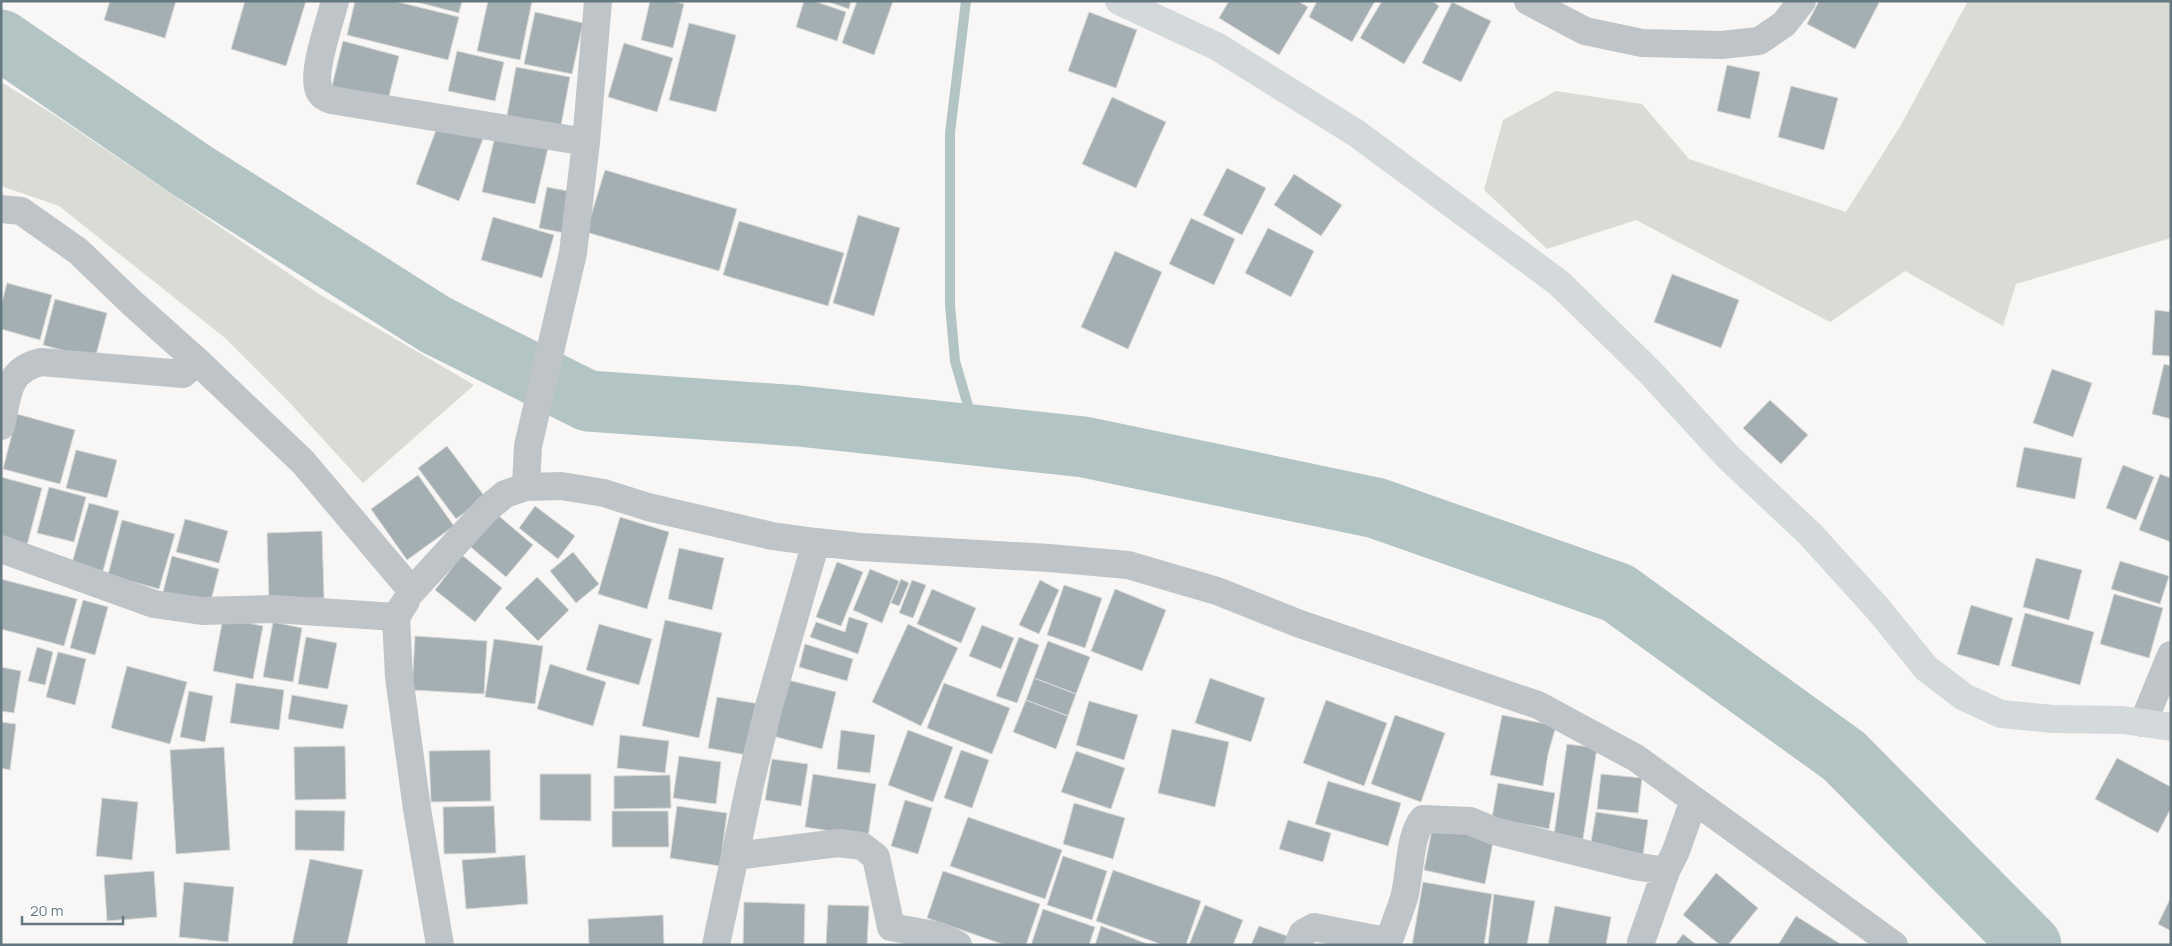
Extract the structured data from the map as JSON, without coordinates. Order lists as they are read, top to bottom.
{
  "scale_bar": "20 m"
}
